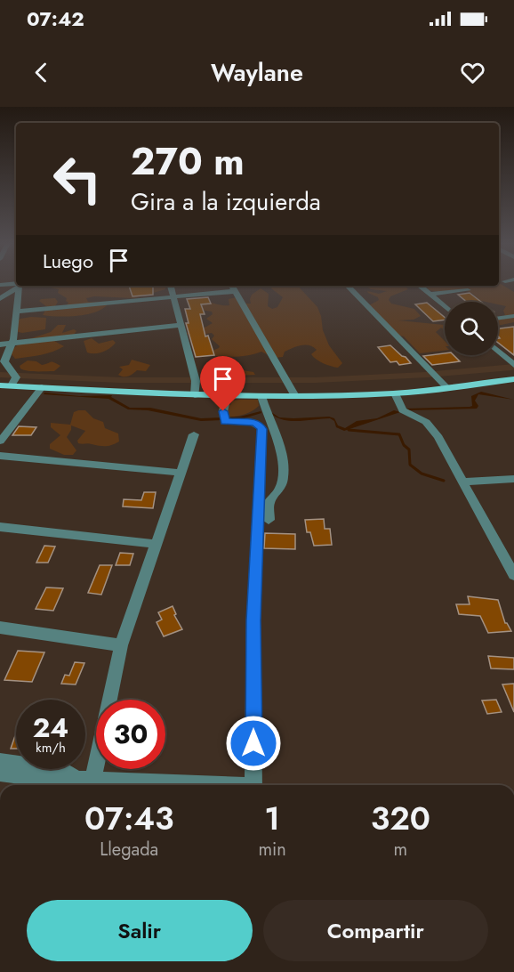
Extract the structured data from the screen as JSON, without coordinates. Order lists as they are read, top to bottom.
{
  "page": {
    "status": "07:42",
    "header": "Waylane",
    "turn": ["270 m", "Gira a la izquierda"],
    "then": "Luego",
    "speed": "24 km/h",
    "limit": "30",
    "eta": [
      "07:43",
      "Llegada",
      "1",
      "min",
      "320",
      "m"
    ],
    "buttons": ["Salir", "Compartir"]
  }
}
